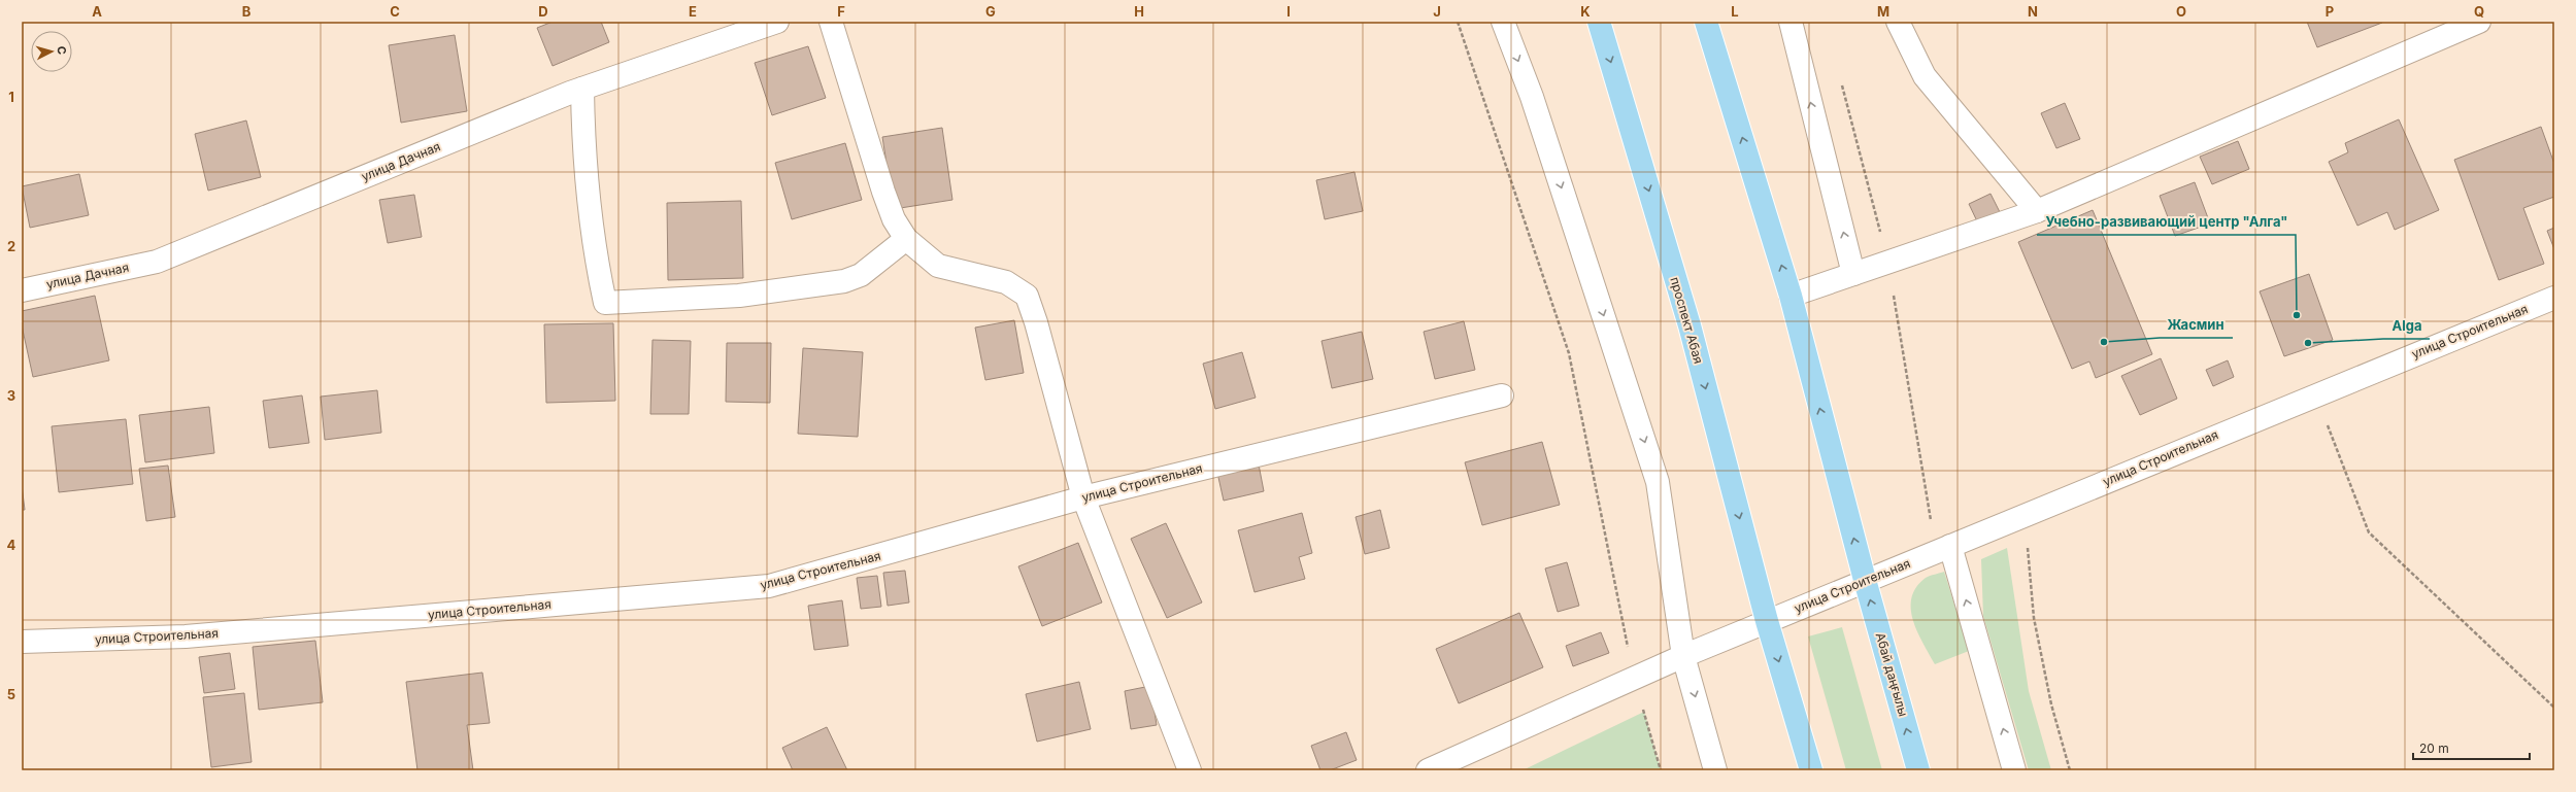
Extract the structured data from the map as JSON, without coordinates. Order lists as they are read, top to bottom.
{
  "streets": {
    "main road": ["проспект Абая", "Абай даңғылы"],
    "street": ["улица Дачная", "улица Строительная"]
  },
  "crossings": [
    ["проспект Абая", "улица Строительная"],
    ["улица Строительная", "Абай даңғылы"]
  ],
  "one_way": ["Абай даңғылы"],
  "places": ["Учебно-развивающий центр \"Алга\"", "Жасмин", "Alga"],
  "scale_bar": "20 m",
  "north": "right",
  "grid": {
    "columns": [
      "A",
      "B",
      "C",
      "D",
      "E",
      "F",
      "G",
      "H",
      "I",
      "J",
      "K",
      "L",
      "M",
      "N",
      "O",
      "P",
      "Q"
    ],
    "rows": [
      "1",
      "2",
      "3",
      "4",
      "5"
    ]
  }
}
